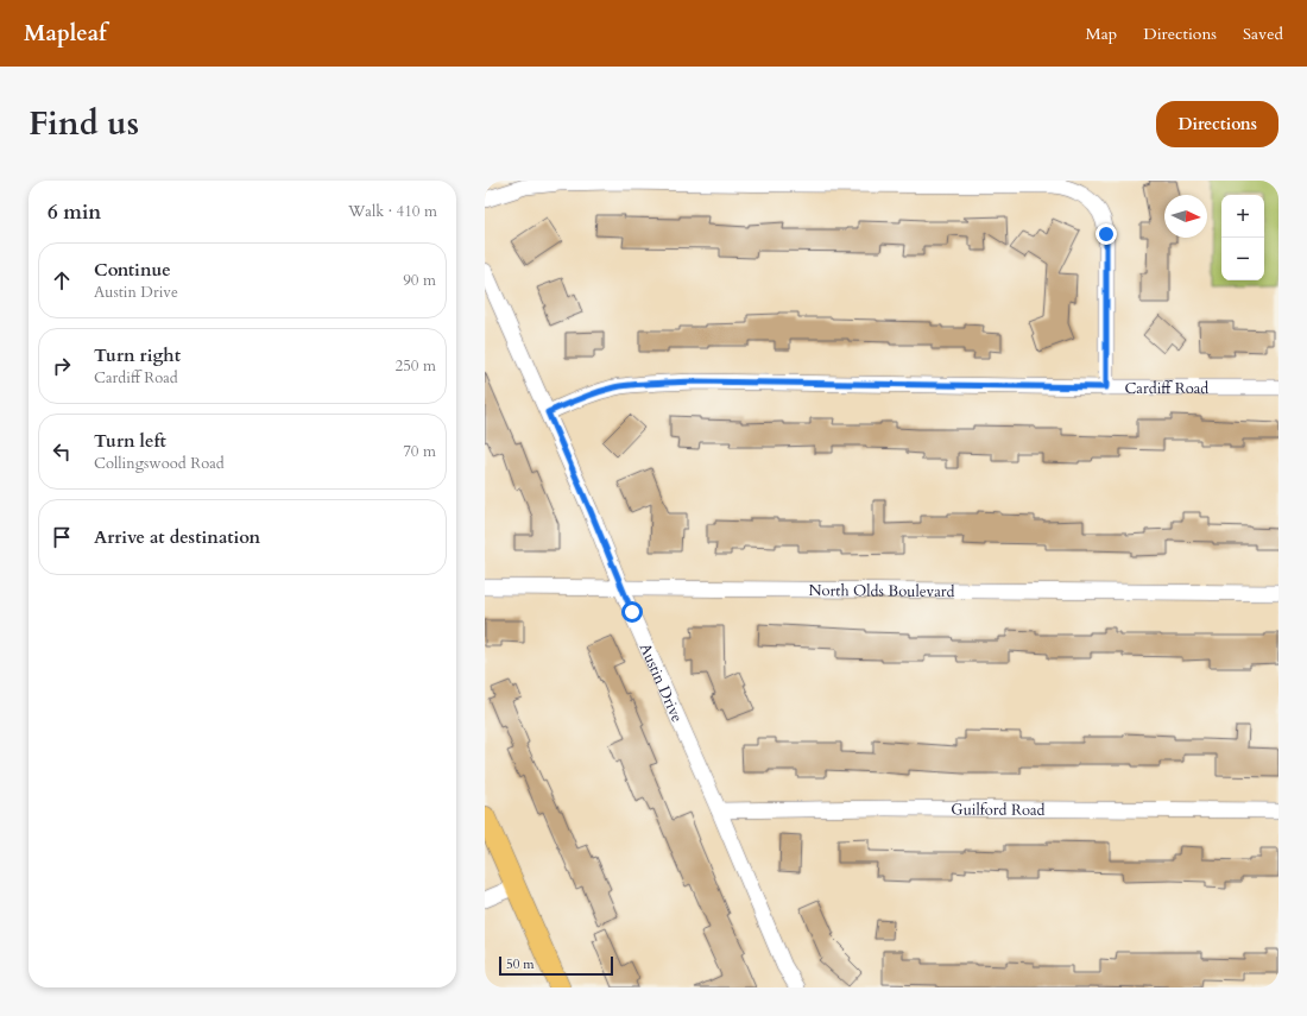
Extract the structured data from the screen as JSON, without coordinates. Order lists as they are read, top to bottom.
{
  "streets": {
    "street": [
      "Cardiff Road",
      "North Olds Boulevard",
      "Austin Drive",
      "Guilford Road"
    ]
  },
  "crossings": [
    ["Cardiff Road", "Austin Drive"],
    ["North Olds Boulevard", "Austin Drive"],
    ["Austin Drive", "Guilford Road"]
  ],
  "scale_bar": "50 m",
  "north": "right",
  "page": {
    "header": "Mapleaf",
    "nav": ["Map", "Directions", "Saved"],
    "title": "Find us",
    "buttons": "Directions",
    "heading": ["6 min", "Walk · 410 m"],
    "map_buttons": ["+", "−"],
    "list": [
      ["Continue", "Austin Drive", "90 m"],
      ["Turn right", "Cardiff Road", "250 m"],
      ["Turn left", "Collingswood Road", "70 m"],
      "Arrive at destination"
    ],
    "scale": "50 m"
  }
}
